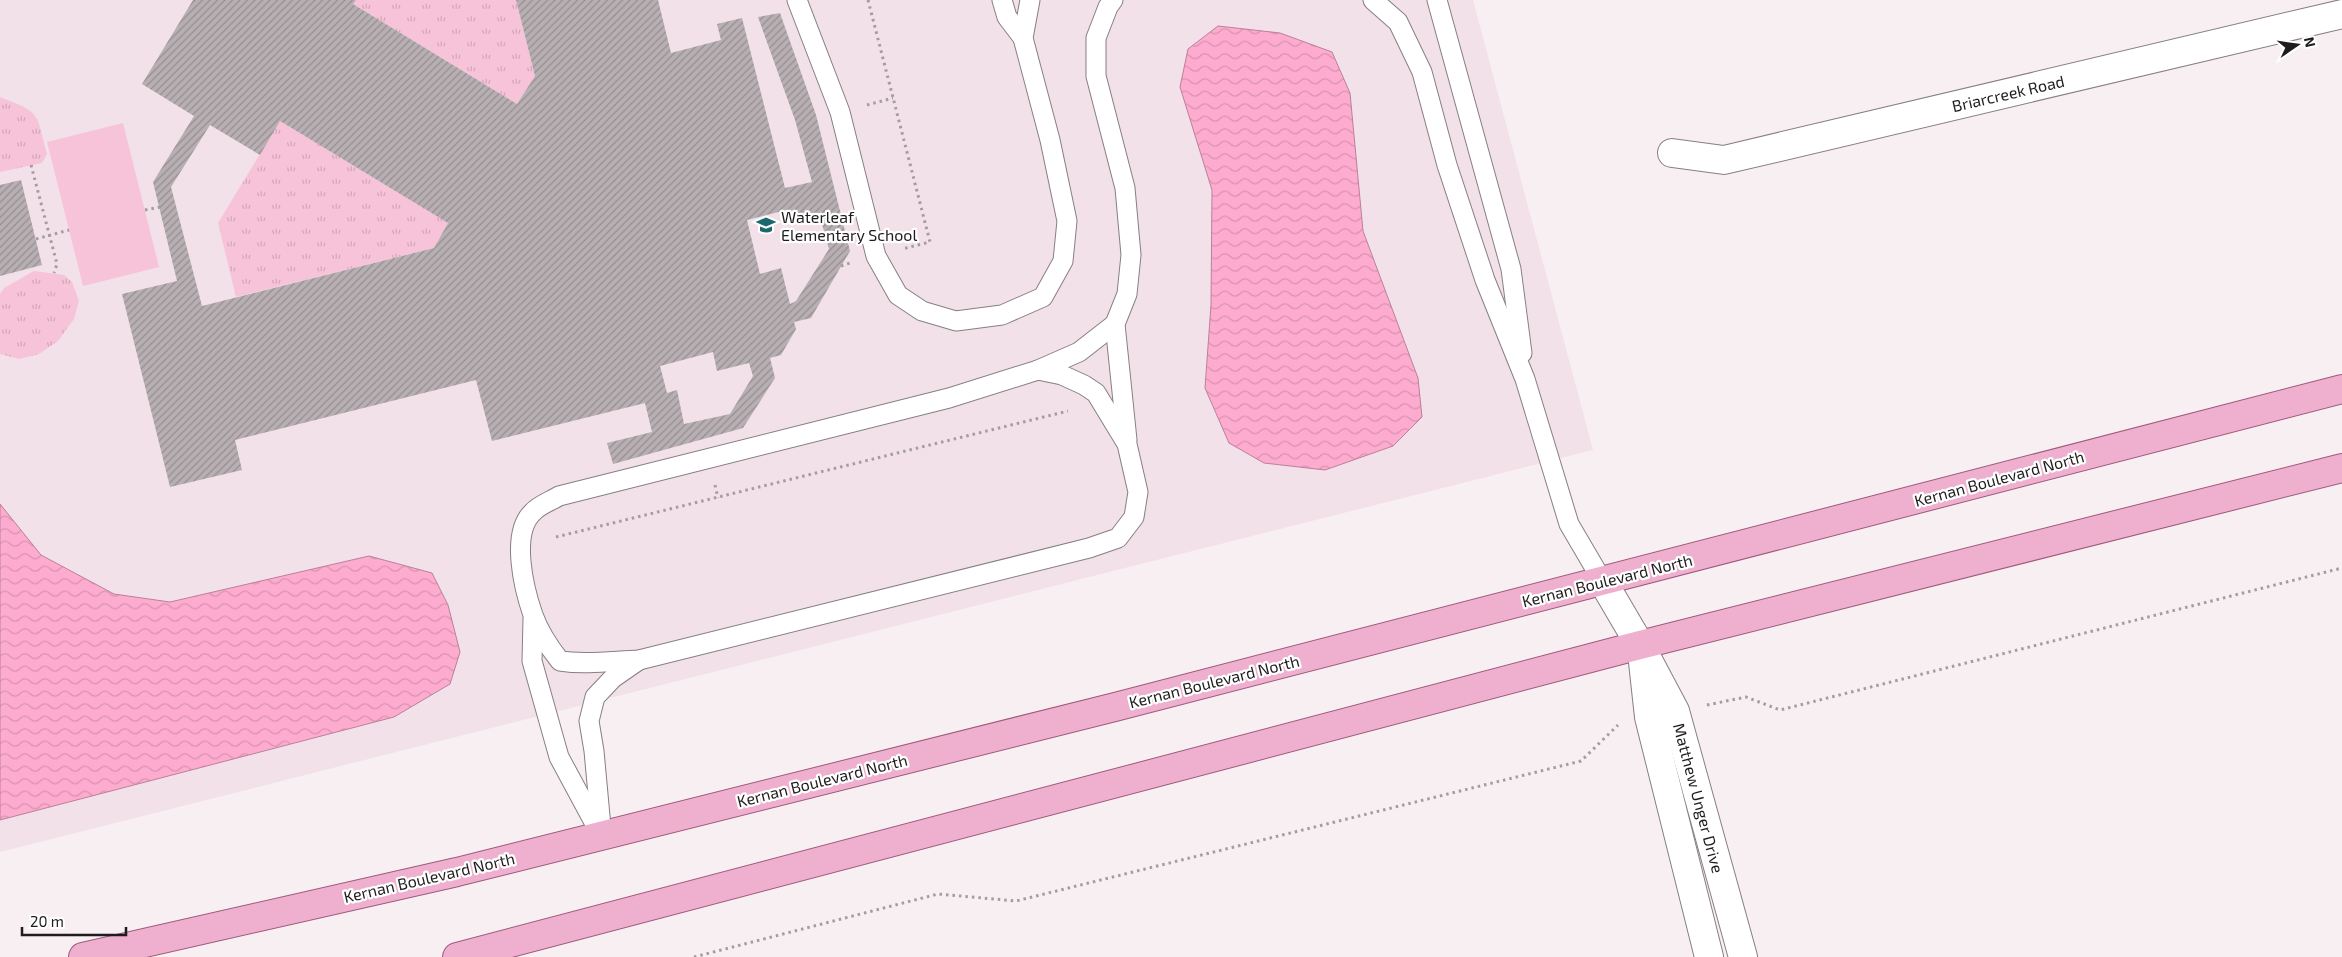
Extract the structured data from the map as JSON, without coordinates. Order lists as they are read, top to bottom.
{
  "streets": {
    "main road": ["Kernan Boulevard North"],
    "street": ["Briarcreek Road", "Matthew Unger Drive"]
  },
  "crossings": [
    ["Kernan Boulevard North", "Matthew Unger Drive"]
  ],
  "places": {
    "school or university": ["Waterleaf Elementary School"]
  },
  "scale_bar": "20 m",
  "north": "right"
}
